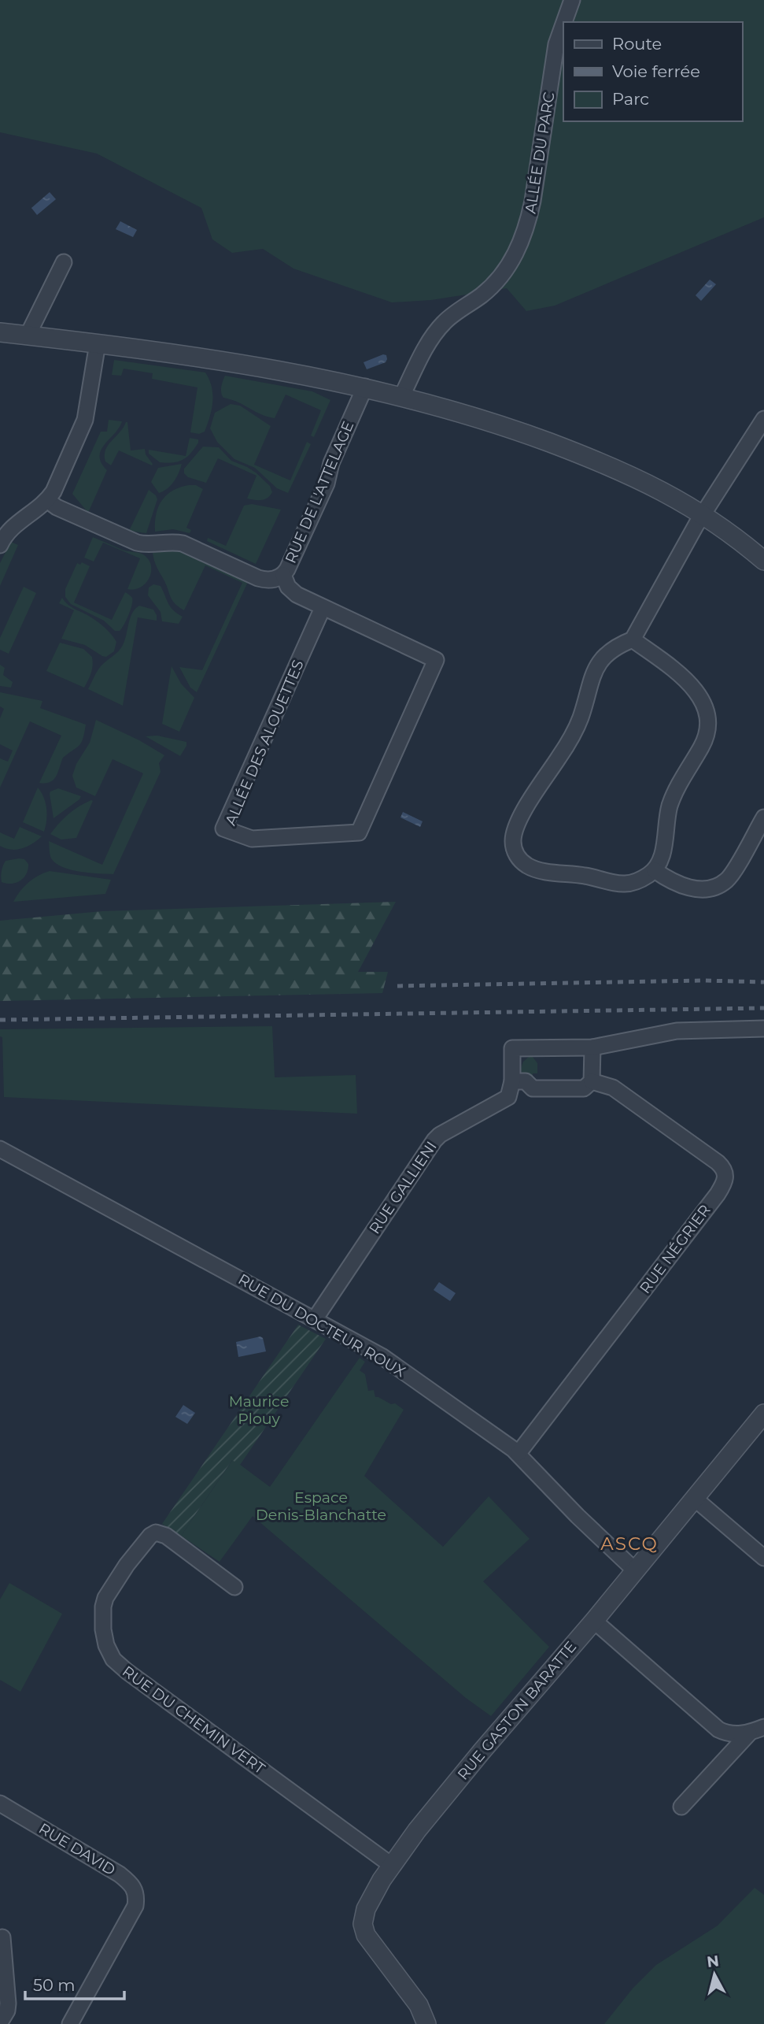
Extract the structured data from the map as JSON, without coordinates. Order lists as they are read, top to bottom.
{
  "streets": {
    "street": [
      "ALLÉE DU PARC",
      "RUE DE L'ATTELAGE",
      "ALLÉE DES ALOUETTES",
      "RUE GALLIENI",
      "RUE NÉGRIER",
      "RUE DU DOCTEUR ROUX",
      "RUE GASTON BARATTE",
      "RUE DU CHEMIN VERT",
      "RUE DAVID"
    ]
  },
  "crossings": [
    ["RUE DE L'ATTELAGE", "ALLÉE DES ALOUETTES"],
    ["RUE GALLIENI", "RUE DU DOCTEUR ROUX"],
    ["RUE NÉGRIER", "RUE DU DOCTEUR ROUX"],
    ["RUE DU DOCTEUR ROUX", "RUE GASTON BARATTE"],
    ["RUE GASTON BARATTE", "RUE DU CHEMIN VERT"]
  ],
  "districts": ["ASCQ"],
  "parks": ["Maurice Plouy", "Espace Denis-Blanchatte"],
  "legend": ["Route", "Voie ferrée", "Parc"],
  "scale_bar": "50 m",
  "north": "top"
}
